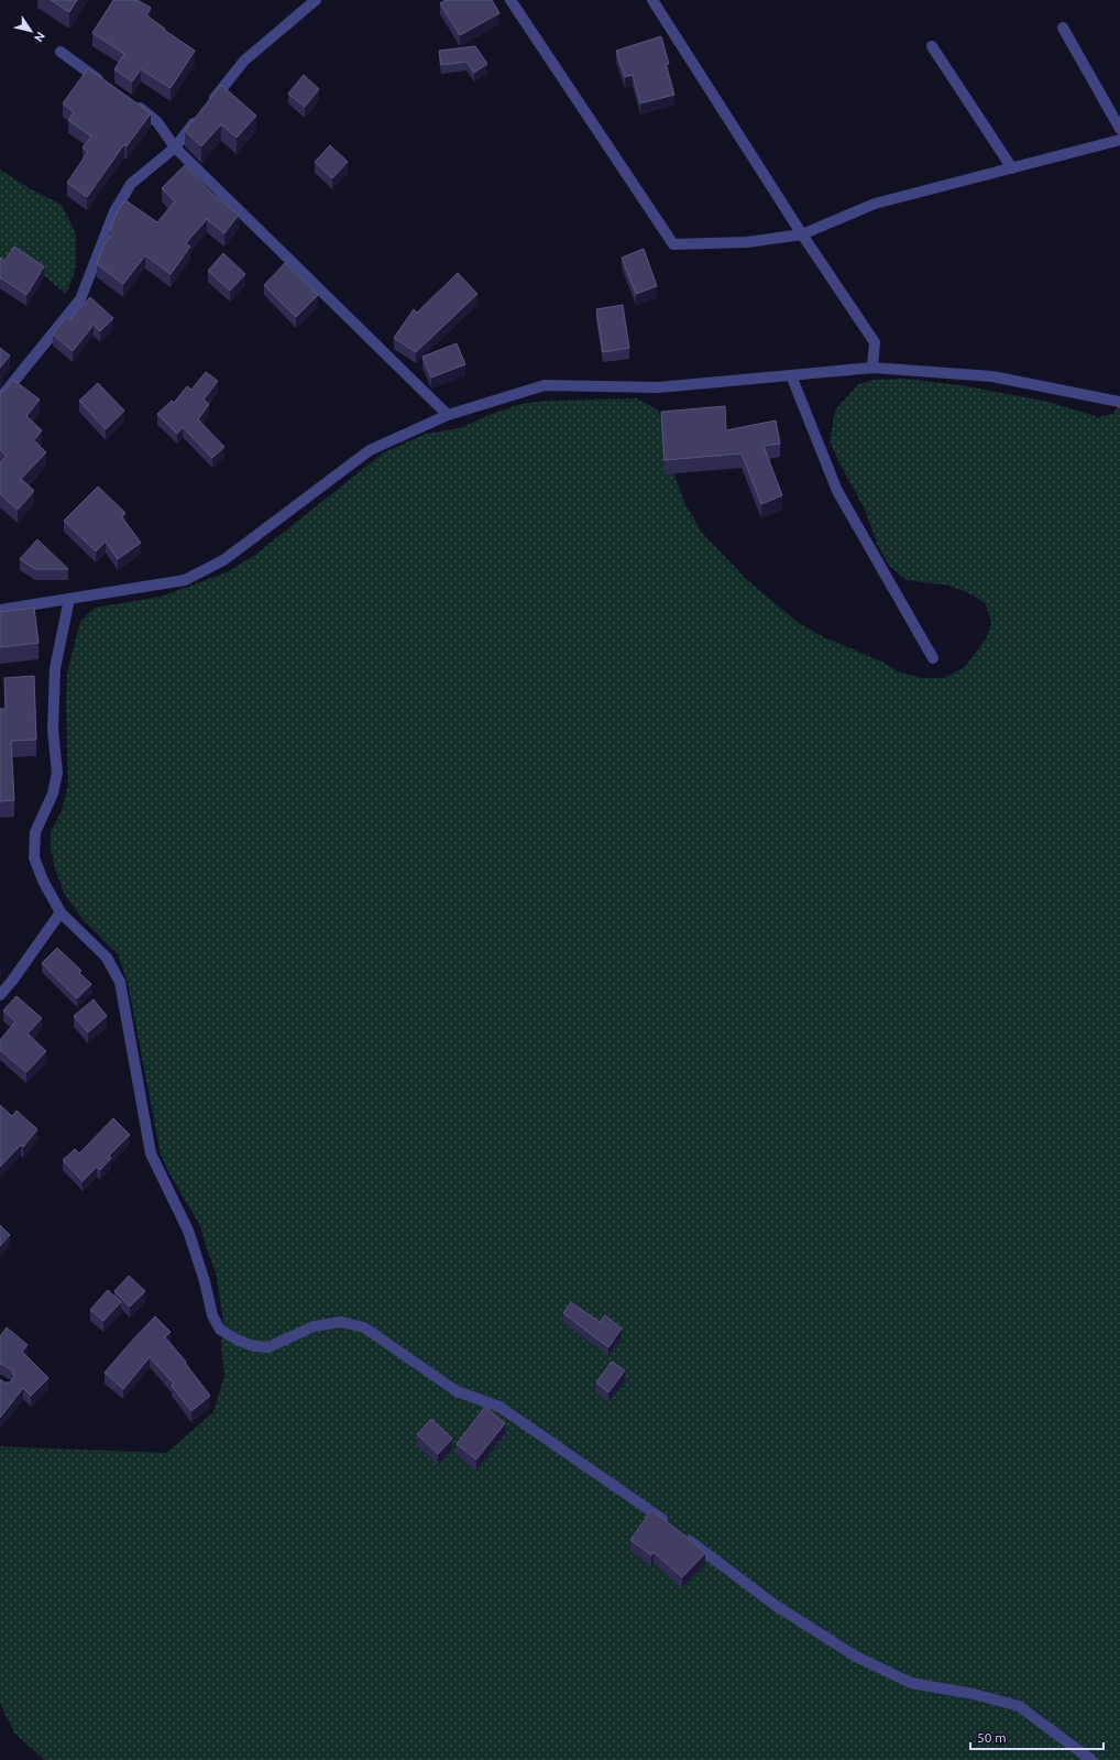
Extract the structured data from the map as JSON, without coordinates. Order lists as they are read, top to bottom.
{
  "scale_bar": "50 m",
  "north": "bottom right"
}
